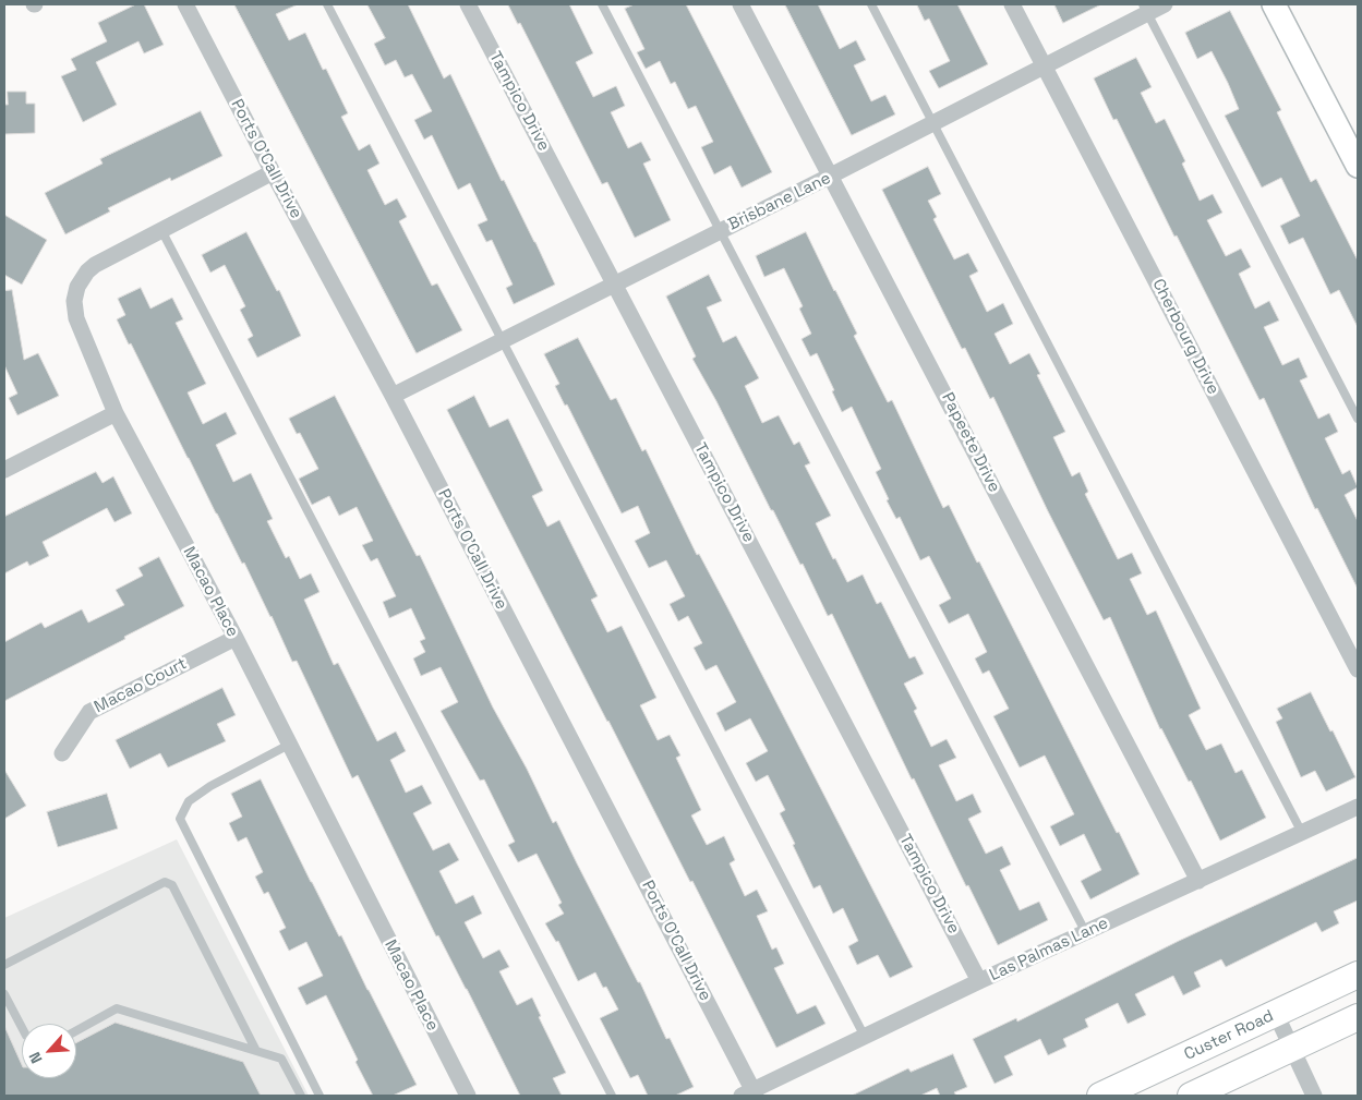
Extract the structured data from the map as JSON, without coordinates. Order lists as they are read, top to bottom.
{
  "streets": {
    "main road": ["Custer Road"],
    "street": [
      "Tampico Drive",
      "Ports O'Call Drive",
      "Brisbane Lane",
      "Cherbourg Drive",
      "Papeete Drive",
      "Macao Place",
      "Macao Court",
      "Las Palmas Lane"
    ]
  },
  "crossings": [
    ["Tampico Drive", "Brisbane Lane"],
    ["Tampico Drive", "Las Palmas Lane"],
    ["Ports O'Call Drive", "Brisbane Lane"],
    ["Ports O'Call Drive", "Macao Place"],
    ["Ports O'Call Drive", "Las Palmas Lane"],
    ["Brisbane Lane", "Cherbourg Drive"],
    ["Brisbane Lane", "Papeete Drive"],
    ["Papeete Drive", "Las Palmas Lane"],
    ["Macao Place", "Macao Court"]
  ],
  "north": "bottom left"
}
